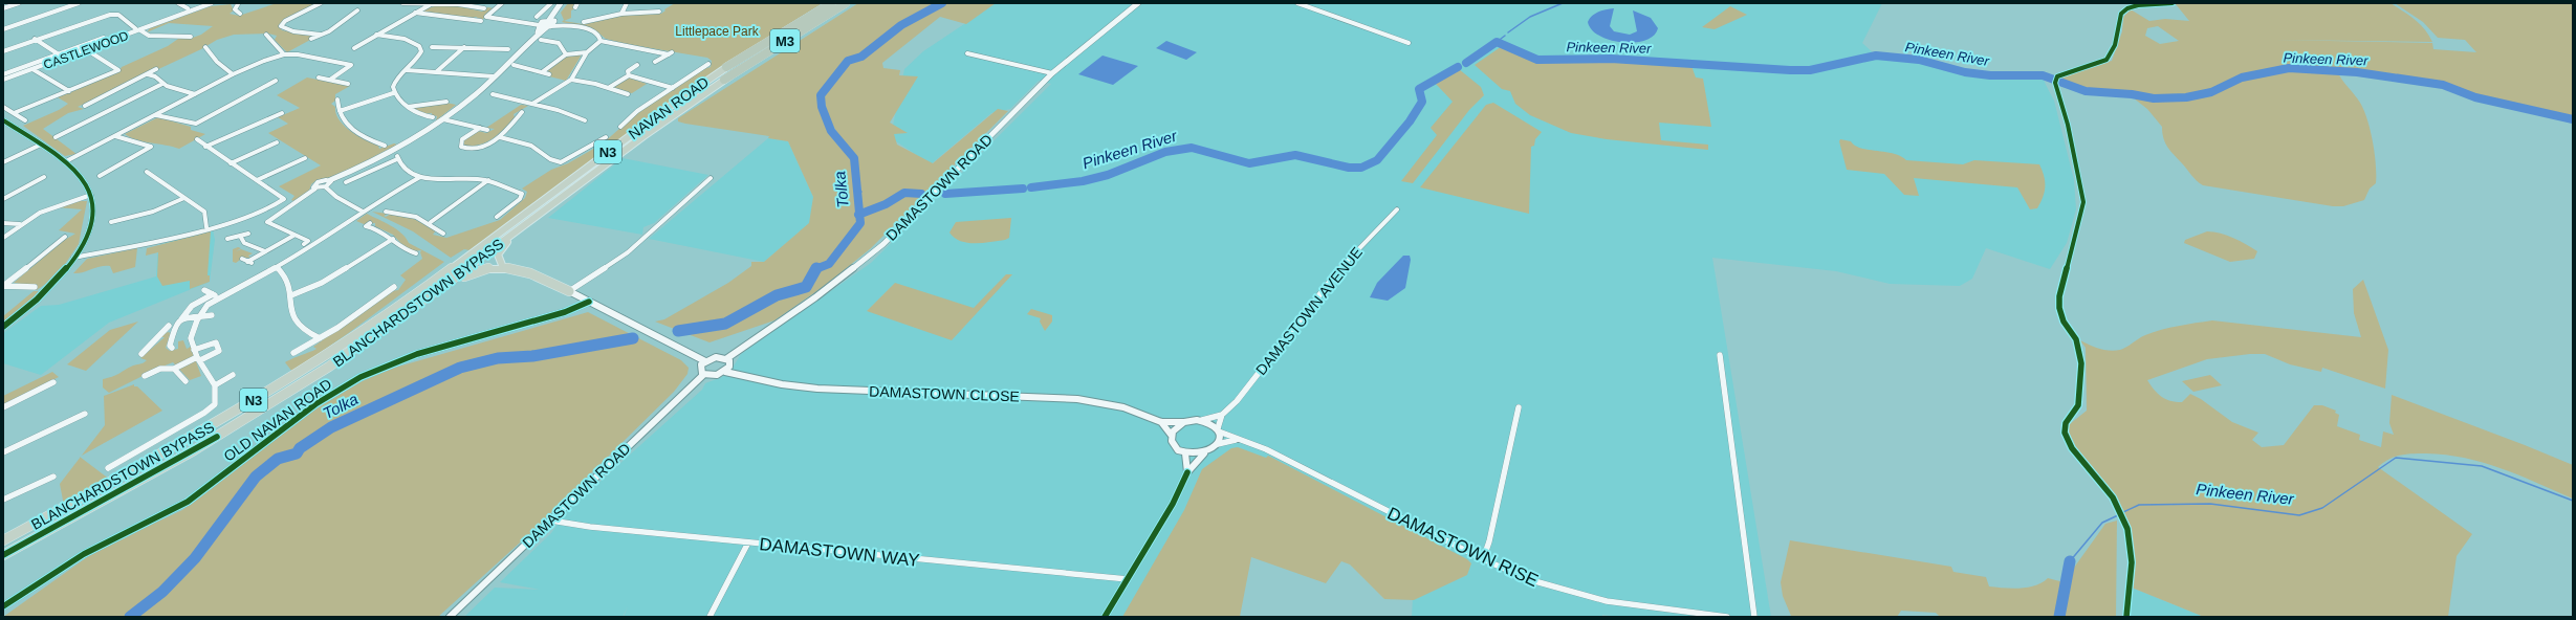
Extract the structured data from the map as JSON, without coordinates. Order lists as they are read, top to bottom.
{
  "streets": {
    "highway": [
      "M3",
      "NAVAN ROAD",
      "N3",
      "BLANCHARDSTOWN BYPASS"
    ],
    "street": [
      "CASTLEWOOD",
      "DAMASTOWN ROAD",
      "DAMASTOWN AVENUE",
      "DAMASTOWN CLOSE",
      "OLD NAVAN ROAD",
      "DAMASTOWN RISE",
      "DAMASTOWN WAY"
    ]
  },
  "crossings": [
    ["M3", "NAVAN ROAD"],
    ["NAVAN ROAD", "BLANCHARDSTOWN BYPASS"],
    ["DAMASTOWN ROAD", "DAMASTOWN WAY"],
    ["DAMASTOWN AVENUE", "DAMASTOWN CLOSE"],
    ["DAMASTOWN AVENUE", "DAMASTOWN RISE"],
    ["DAMASTOWN CLOSE", "DAMASTOWN RISE"]
  ],
  "water": ["Pinkeen River", "Tolka"],
  "parks": ["Littlepace Park"]
}
